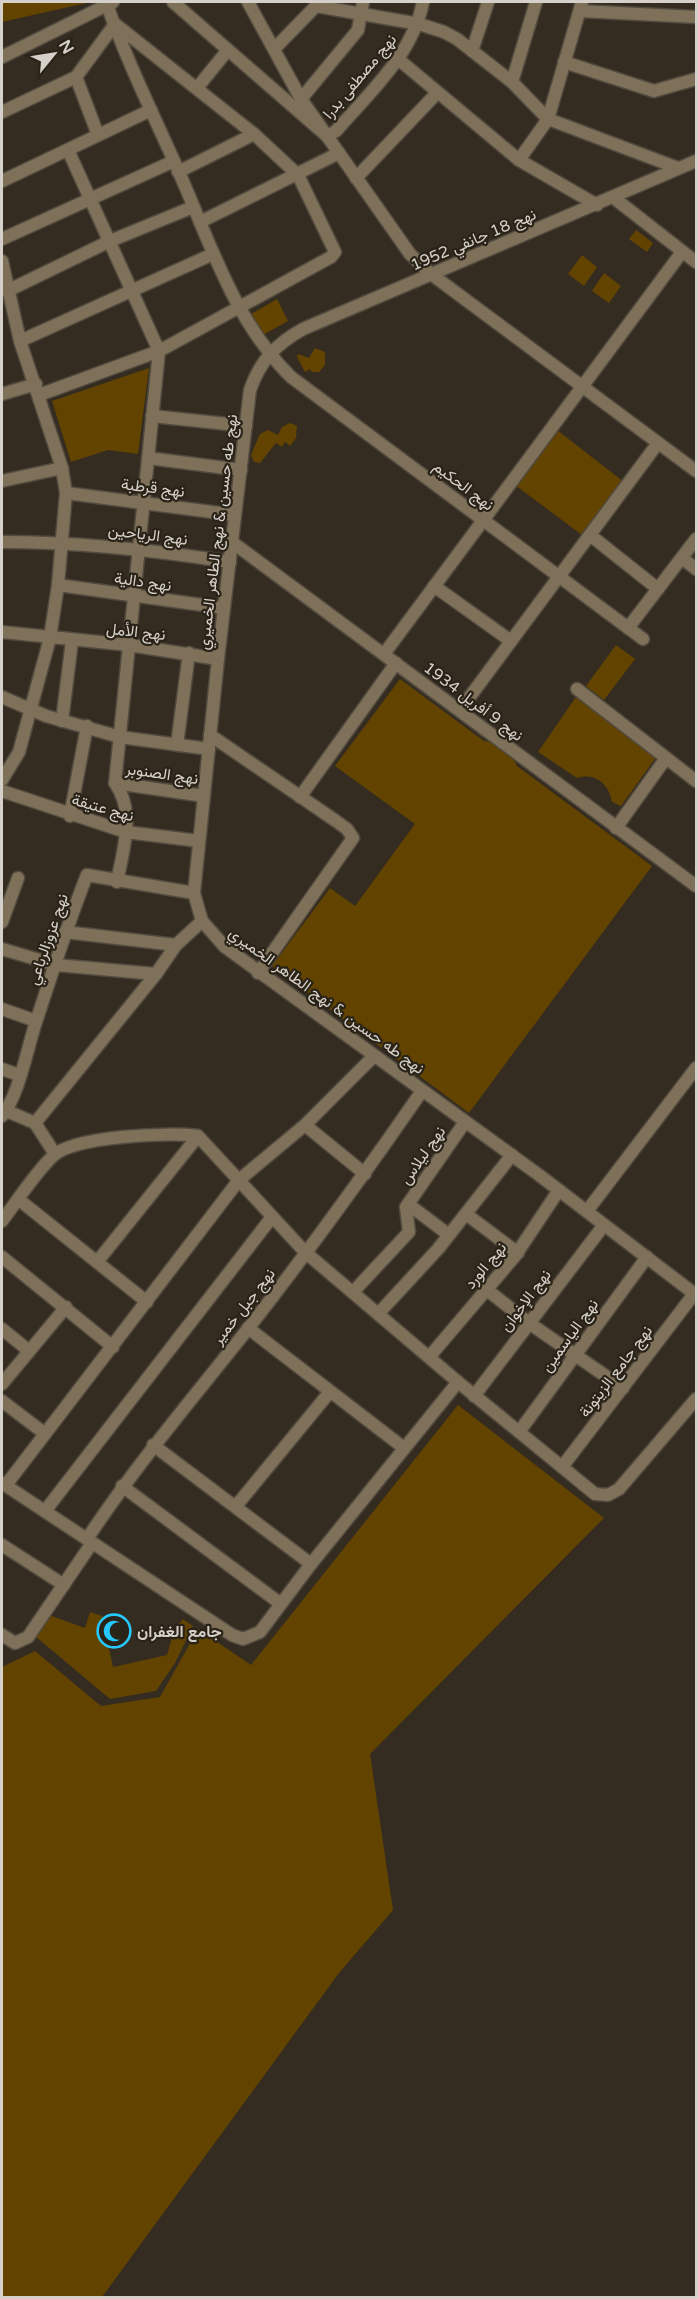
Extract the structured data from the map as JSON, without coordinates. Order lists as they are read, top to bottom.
{
  "streets": {
    "street": [
      "نهج مصطفى بدرا",
      "نهج 18 جانفي 1952",
      "نهج الحكيم",
      "نهج قرطبة",
      "نهج طه حسين & نهج الطاهر الخميري",
      "نهج الرياحين",
      "نهج دالية",
      "نهج الأمل",
      "نهج 9 أفريل 1934",
      "نهج الصنوبر",
      "نهج عتيقة",
      "نهج عزوزالرباعي",
      "نهج ليلاس",
      "نهج الورد",
      "نهج الإخوان",
      "نهج جبل خمير",
      "نهج الياسمين",
      "نهج جامع الزيتونة"
    ]
  },
  "crossings": [
    ["نهج 18 جانفي 1952", "نهج الحكيم"],
    ["نهج 18 جانفي 1952", "نهج طه حسين & نهج الطاهر الخميري"],
    ["نهج الحكيم", "نهج طه حسين & نهج الطاهر الخميري"],
    ["نهج قرطبة", "نهج طه حسين & نهج الطاهر الخميري"],
    ["نهج طه حسين & نهج الطاهر الخميري", "نهج الرياحين"],
    ["نهج طه حسين & نهج الطاهر الخميري", "نهج دالية"],
    ["نهج طه حسين & نهج الطاهر الخميري", "نهج الأمل"],
    ["نهج طه حسين & نهج الطاهر الخميري", "نهج 9 أفريل 1934"],
    ["نهج طه حسين & نهج الطاهر الخميري", "نهج الصنوبر"],
    ["نهج طه حسين & نهج الطاهر الخميري", "نهج عتيقة"],
    ["نهج طه حسين & نهج الطاهر الخميري", "نهج عزوزالرباعي"],
    ["نهج طه حسين & نهج الطاهر الخميري", "نهج ليلاس"],
    ["نهج طه حسين & نهج الطاهر الخميري", "نهج الورد"],
    ["نهج طه حسين & نهج الطاهر الخميري", "نهج الإخوان"],
    ["نهج طه حسين & نهج الطاهر الخميري", "نهج جبل خمير"],
    ["نهج طه حسين & نهج الطاهر الخميري", "نهج الياسمين"],
    ["نهج طه حسين & نهج الطاهر الخميري", "نهج جامع الزيتونة"]
  ],
  "places": {
    "mosque": ["جامع الغفران"]
  },
  "north": "top right"
}
